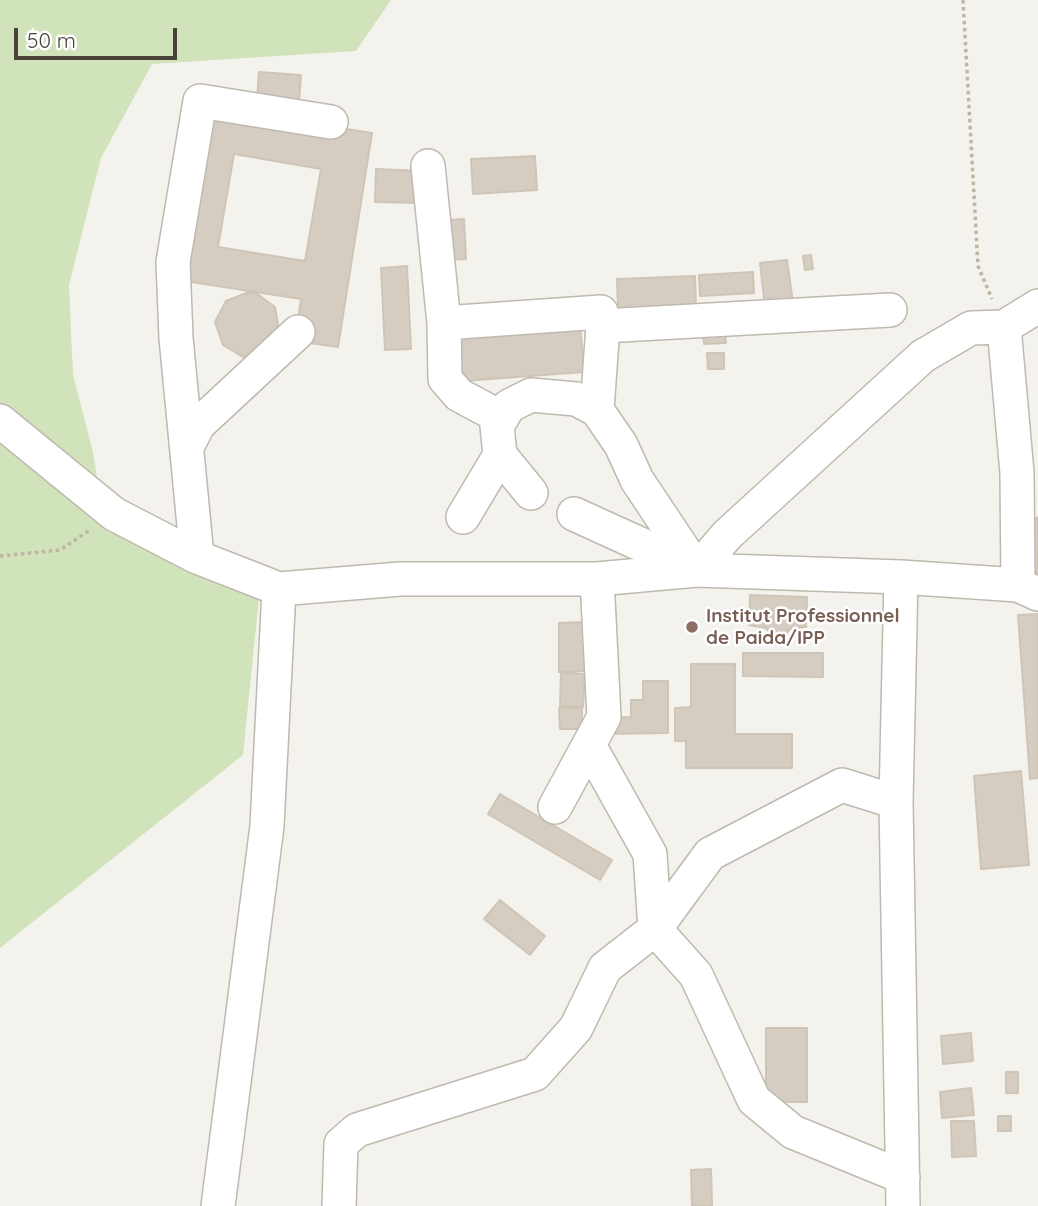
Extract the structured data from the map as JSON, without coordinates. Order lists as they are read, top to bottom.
{
  "places": ["Institut Professionnel de Paida/IPP"],
  "scale_bar": "50 m"
}
